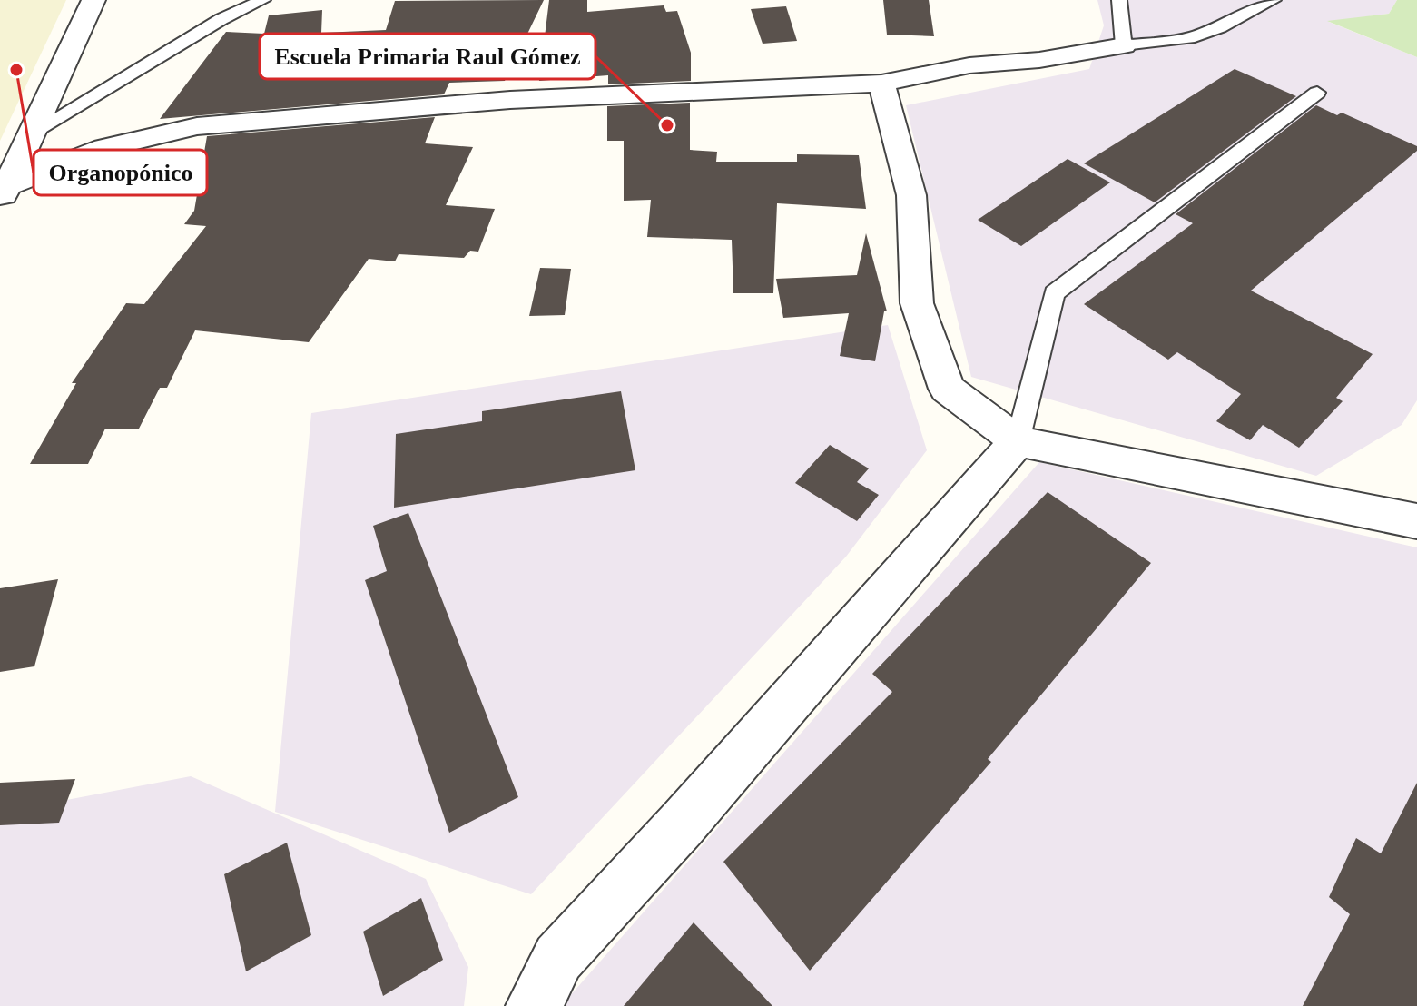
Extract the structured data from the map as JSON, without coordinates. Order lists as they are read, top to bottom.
{
  "places": ["Organopónico", "Escuela Primaria Raul Gómez"]
}
